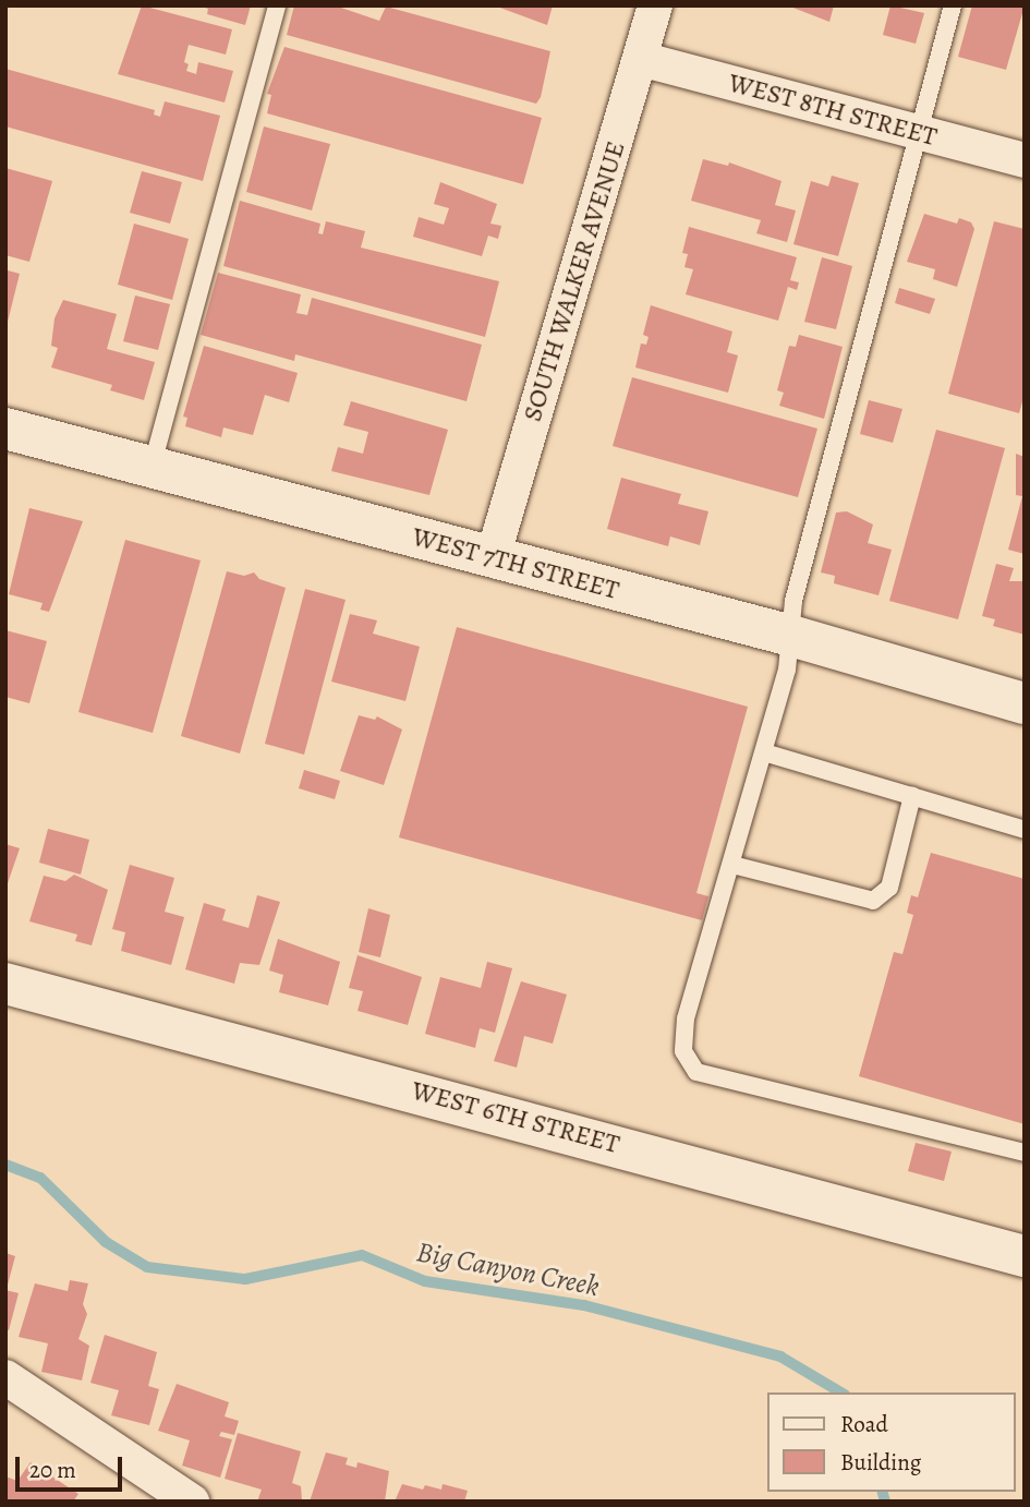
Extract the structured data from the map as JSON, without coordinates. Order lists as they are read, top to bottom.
{
  "streets": {
    "street": [
      "WEST 8TH STREET",
      "SOUTH WALKER AVENUE",
      "WEST 7TH STREET",
      "WEST 6TH STREET"
    ]
  },
  "crossings": [
    ["WEST 8TH STREET", "SOUTH WALKER AVENUE"],
    ["SOUTH WALKER AVENUE", "WEST 7TH STREET"]
  ],
  "water": ["Big Canyon Creek"],
  "legend": ["Road", "Building"],
  "scale_bar": "20 m"
}
